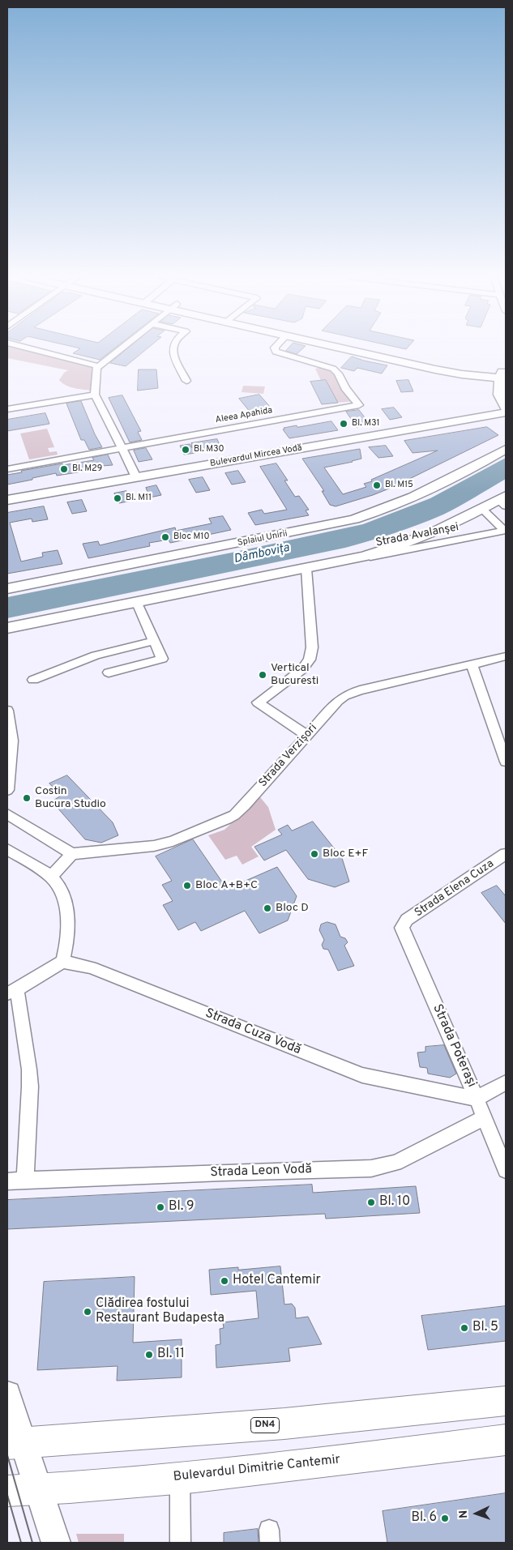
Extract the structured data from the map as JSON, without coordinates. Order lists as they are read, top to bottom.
{
  "streets": {
    "main road": [
      "Bulevardul Mircea Vodă",
      "Splaiul Unirii",
      "DN4",
      "Bulevardul Dimitrie Cantemir"
    ],
    "street": [
      "Aleea Apahida",
      "Strada Avalanșei",
      "Strada Verzișori",
      "Strada Elena Cuza",
      "Strada Cuza Vodă",
      "Strada Poterași",
      "Strada Leon Vodă"
    ]
  },
  "crossings": [
    ["Strada Elena Cuza", "Strada Poterași"],
    ["Strada Cuza Vodă", "Strada Poterași"],
    ["Strada Poterași", "Strada Leon Vodă"]
  ],
  "water": ["Dâmbovița"],
  "places": [
    "Bl. M31",
    "Bl. M30",
    "Bl. M29",
    "Bl. M15",
    "Bl. M11",
    "Bloc M10",
    "Vertical Bucuresti",
    "Costin Bucura Studio",
    "Bloc E+F",
    "Bloc A+B+C",
    "Bloc D",
    "Bl. 10",
    "Bl. 9",
    "Hotel Cantemir",
    "Clădirea fostului Restaurant Budapesta",
    "Bl. 5",
    "Bl. 11",
    "Bl. 6"
  ],
  "north": "left"
}
